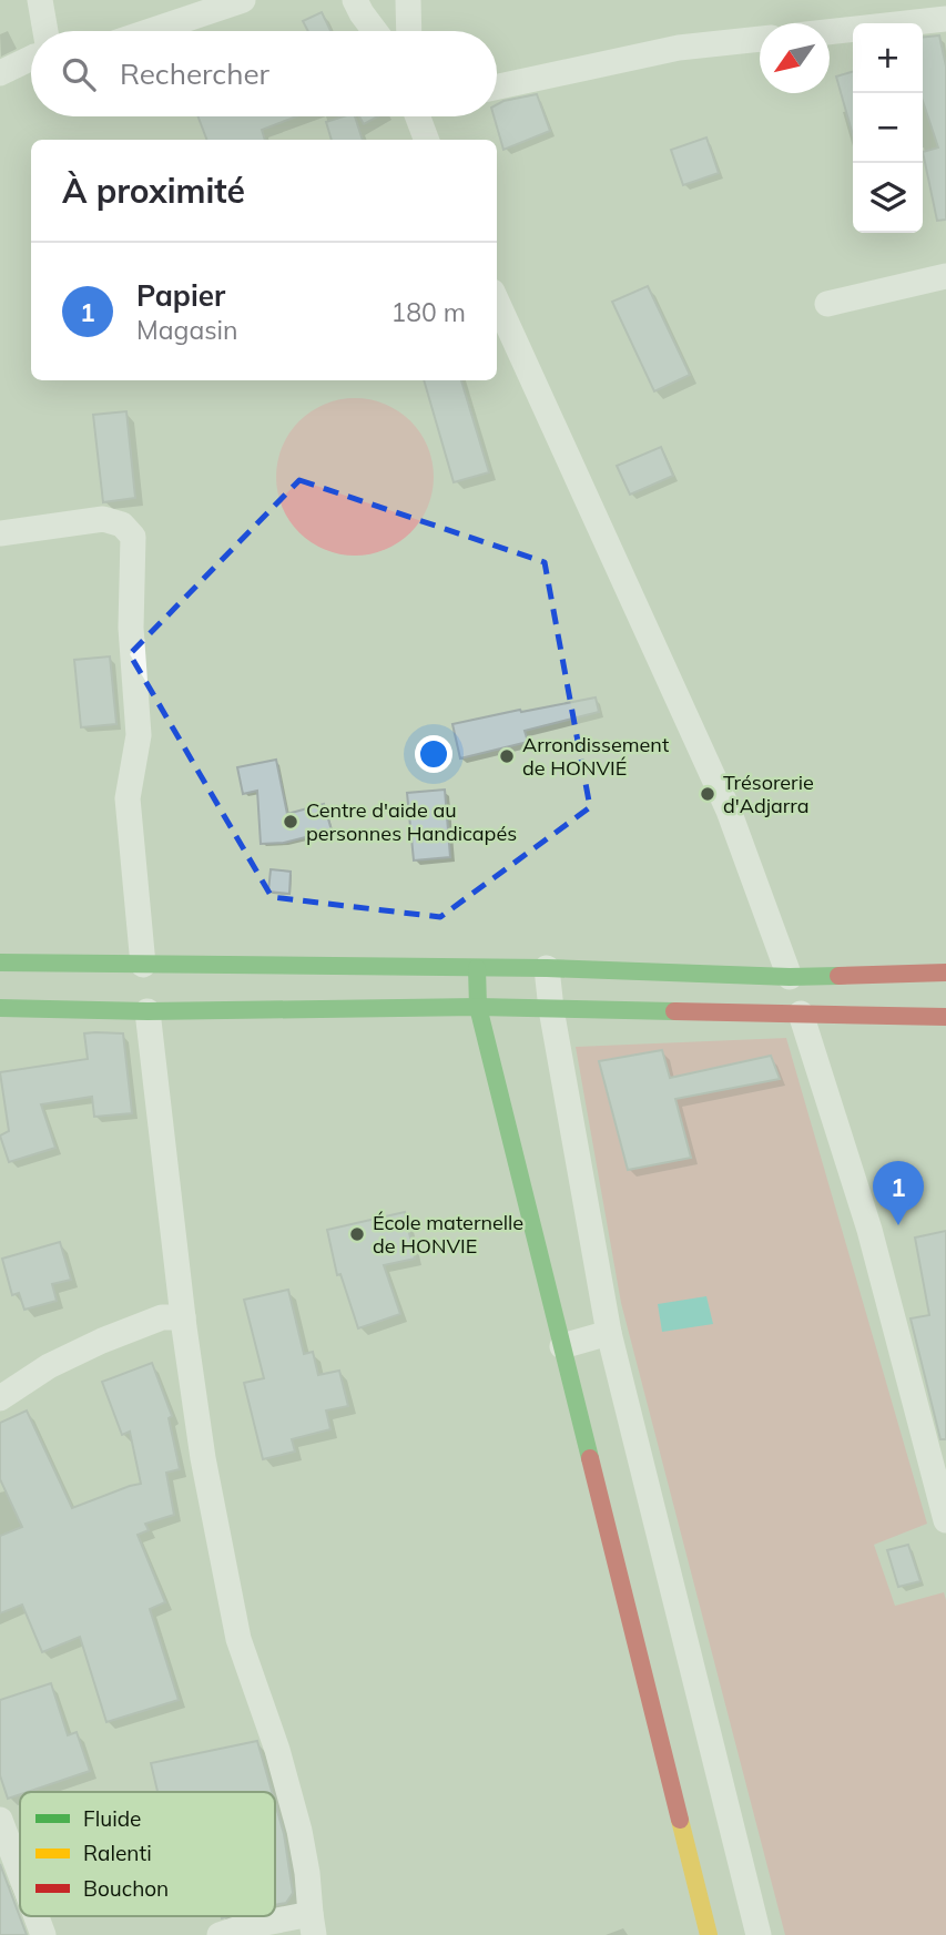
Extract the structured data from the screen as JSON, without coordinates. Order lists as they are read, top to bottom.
{
  "places": [
    "Arrondissement de HONVIÉ",
    "Trésorerie d'Adjarra",
    "Centre d'aide au personnes Handicapés",
    "École maternelle de HONVIE"
  ],
  "legend": ["Fluide", "Ralenti", "Bouchon"],
  "north": "bottom left",
  "page": {
    "map_buttons": ["+", "−"],
    "search": "Rechercher",
    "heading": "À proximité",
    "list": [
      {
        "mark": "1",
        "name": "Papier",
        "note": "Magasin",
        "value": "180 m"
      }
    ],
    "pins": "1"
  }
}
